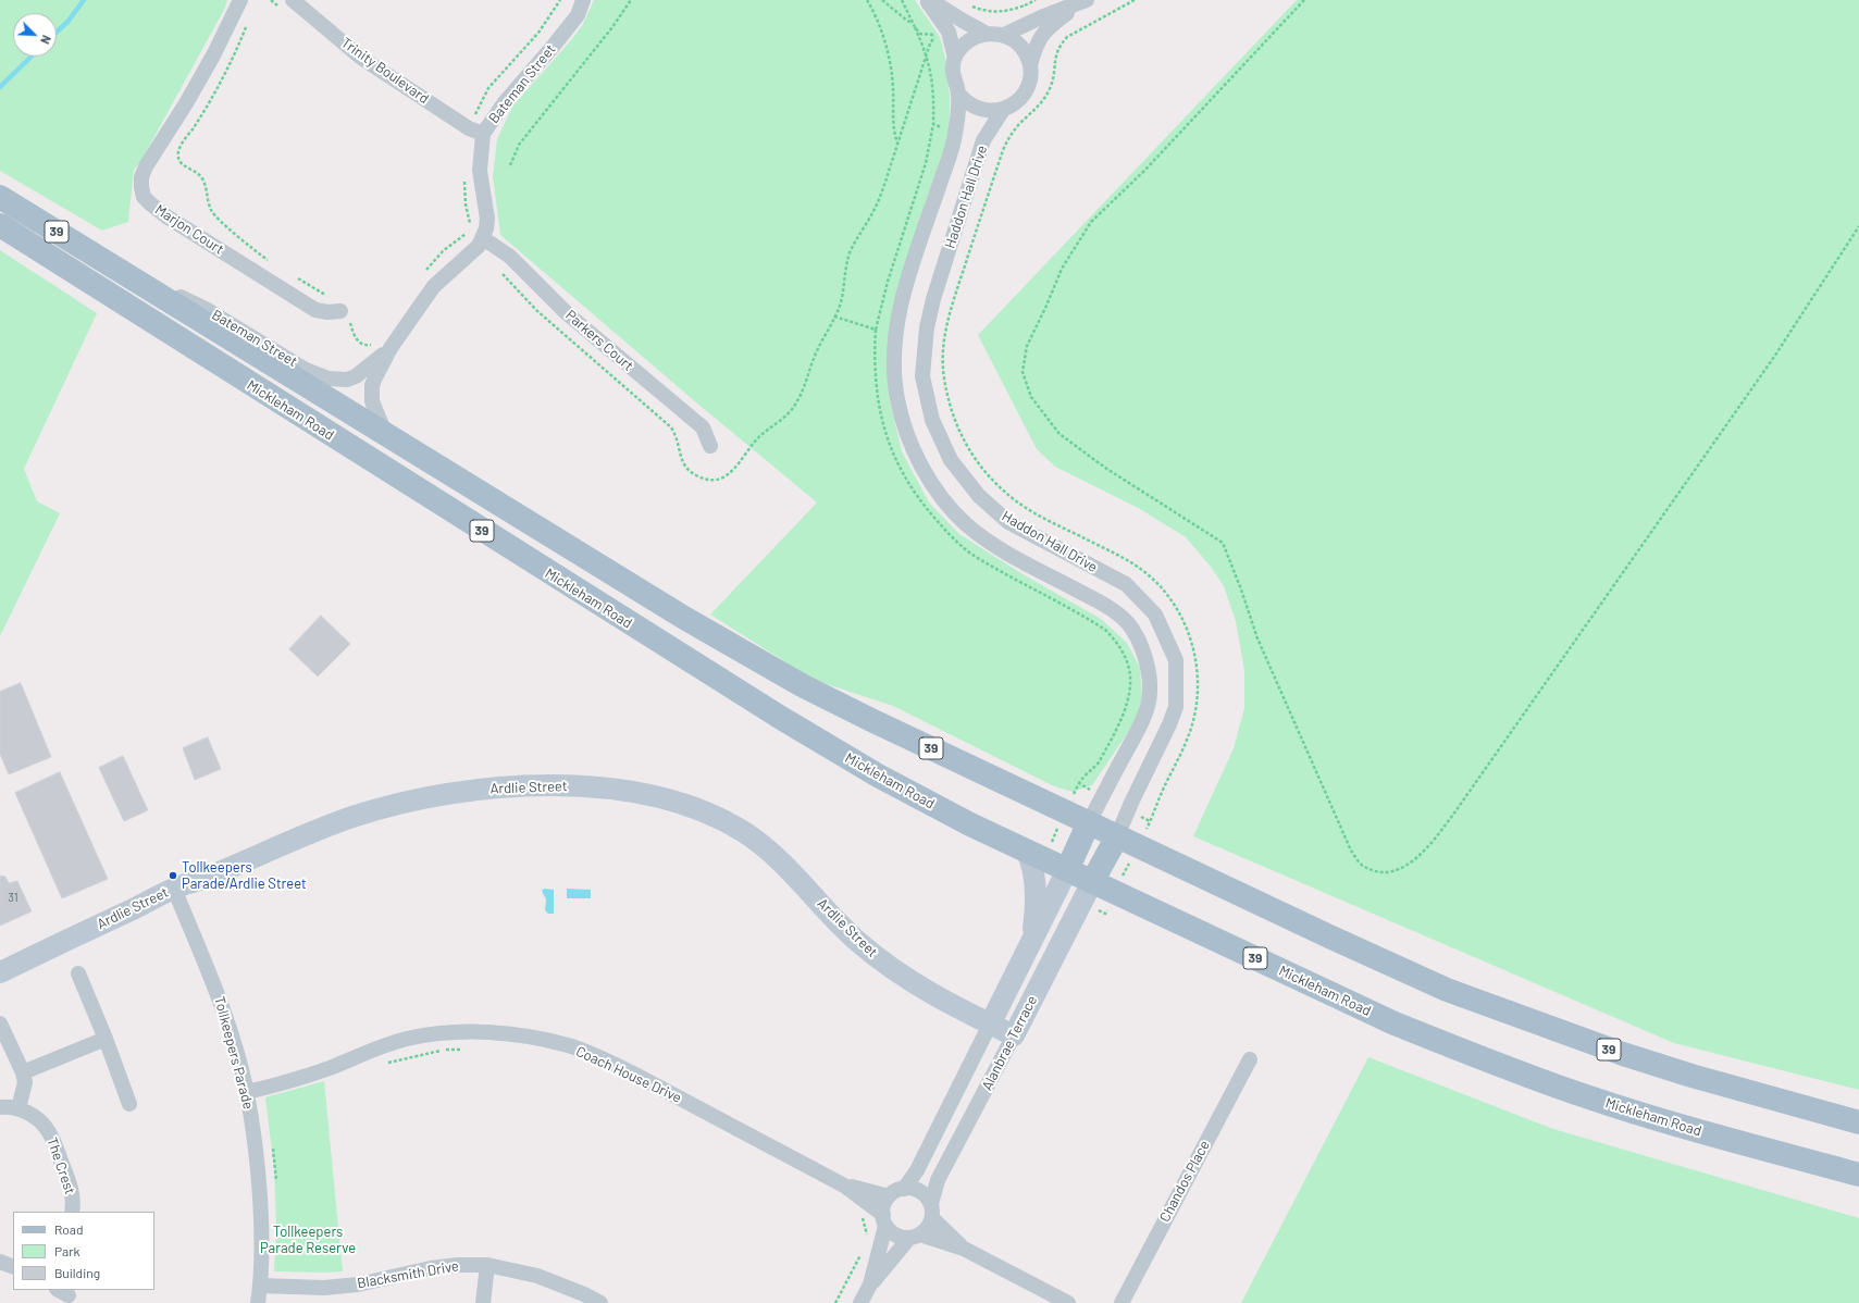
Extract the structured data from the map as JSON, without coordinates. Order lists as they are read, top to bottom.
{
  "streets": {
    "main road": ["39", "Mickleham Road"],
    "street": [
      "Trinity Boulevard",
      "Bateman Street",
      "Haddon Hall Drive",
      "Marjon Court",
      "Parkers Court",
      "Ardlie Street",
      "Alanbrae Terrace",
      "Tollkeepers Parade",
      "Coach House Drive",
      "The Crest",
      "Chandos Place",
      "Blacksmith Drive"
    ]
  },
  "crossings": [
    ["Trinity Boulevard", "Bateman Street"],
    ["Bateman Street", "Parkers Court"],
    ["Bateman Street", "Mickleham Road"],
    ["Haddon Hall Drive", "Mickleham Road"],
    ["Mickleham Road", "Alanbrae Terrace"],
    ["Ardlie Street", "Alanbrae Terrace"],
    ["Ardlie Street", "Tollkeepers Parade"],
    ["Alanbrae Terrace", "Coach House Drive"],
    ["Tollkeepers Parade", "Coach House Drive"],
    ["Tollkeepers Parade", "Blacksmith Drive"]
  ],
  "parks": ["Tollkeepers Parade Reserve"],
  "places": ["Tollkeepers Parade/Ardlie Street"],
  "house_numbers": ["31"],
  "legend": ["Road", "Park", "Building"],
  "north": "bottom right"
}
